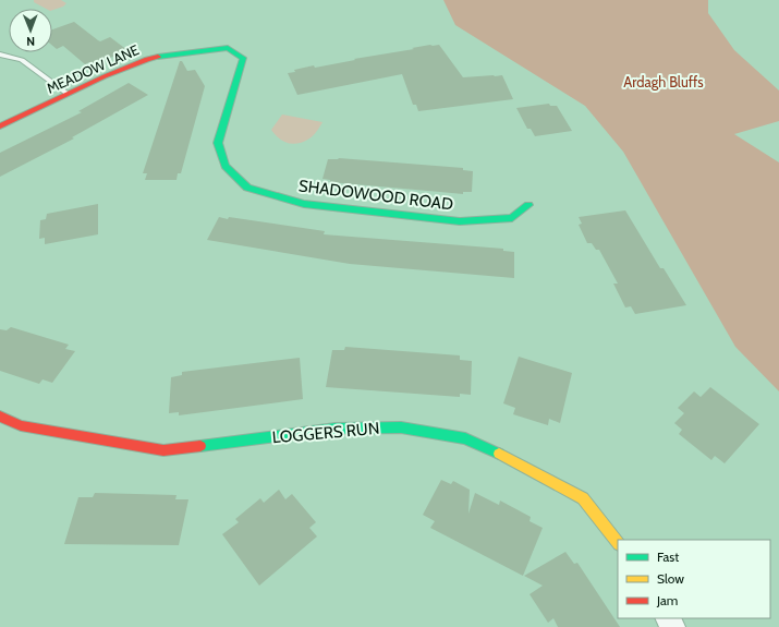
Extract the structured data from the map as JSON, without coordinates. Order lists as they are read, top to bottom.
{
  "streets": {
    "street": ["MEADOW LANE", "SHADOWOOD ROAD", "LOGGERS RUN"]
  },
  "crossings": [
    ["MEADOW LANE", "SHADOWOOD ROAD"]
  ],
  "parks": ["Ardagh Bluffs"],
  "legend": ["Fast", "Slow", "Jam"],
  "north": "bottom"
}
